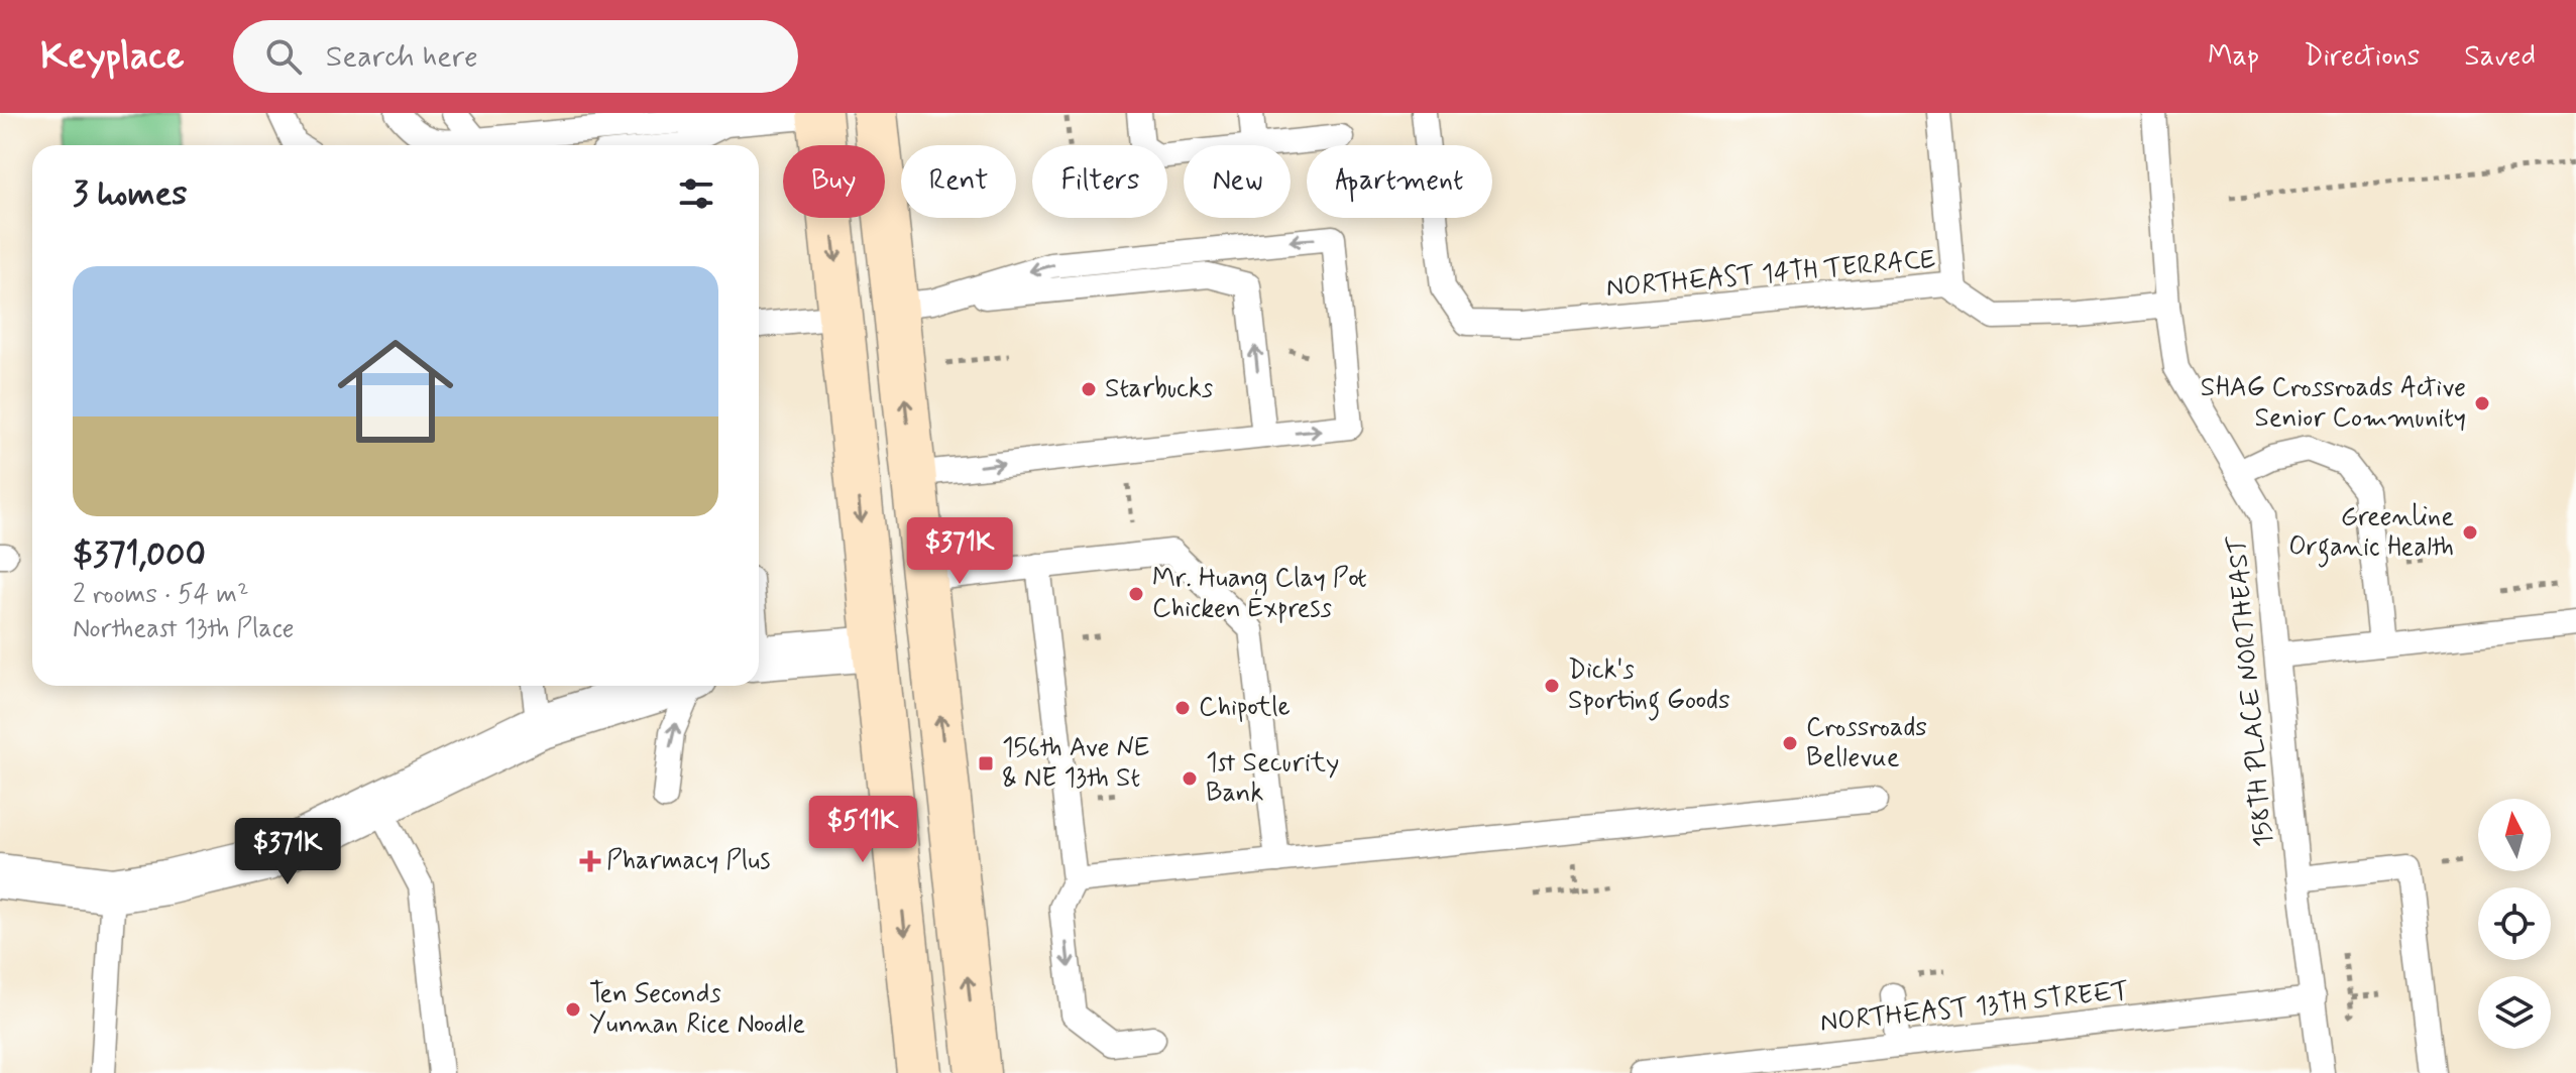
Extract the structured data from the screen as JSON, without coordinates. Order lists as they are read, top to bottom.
{
  "streets": {
    "lane": ["NORTHEAST 14TH TERRACE", "158TH PLACE NORTHEAST", "NORTHEAST 13TH STREET"]
  },
  "crossings": [
    ["NORTHEAST 14TH TERRACE", "158TH PLACE NORTHEAST"],
    ["158TH PLACE NORTHEAST", "NORTHEAST 13TH STREET"]
  ],
  "places": {
    "other": [
      "Starbucks",
      "SHAG Crossroads Active Senior Community",
      "Greenline Organic Health",
      "Mr. Huang Clay Pot Chicken Express",
      "Dick's Sporting Goods",
      "Chipotle",
      "Crossroads Bellevue",
      "1st Security Bank",
      "Ten Seconds Yunnan Rice Noodle"
    ],
    "transit": ["156th Ave NE & NE 13th St"],
    "health": ["Pharmacy Plus"]
  },
  "north": "top",
  "page": {
    "header": "Keyplace",
    "search": "Search here",
    "nav": ["Map", "Directions", "Saved"],
    "chip": [
      "Buy",
      "Rent",
      "Filters",
      "New",
      "Apartment"
    ],
    "heading": "3 homes",
    "list": [
      {
        "name": "$371,000",
        "note": "2 rooms · 54 m² · Northeast 13th Place"
      }
    ],
    "price": ["$371K", "$511K", "$371K"]
  }
}
